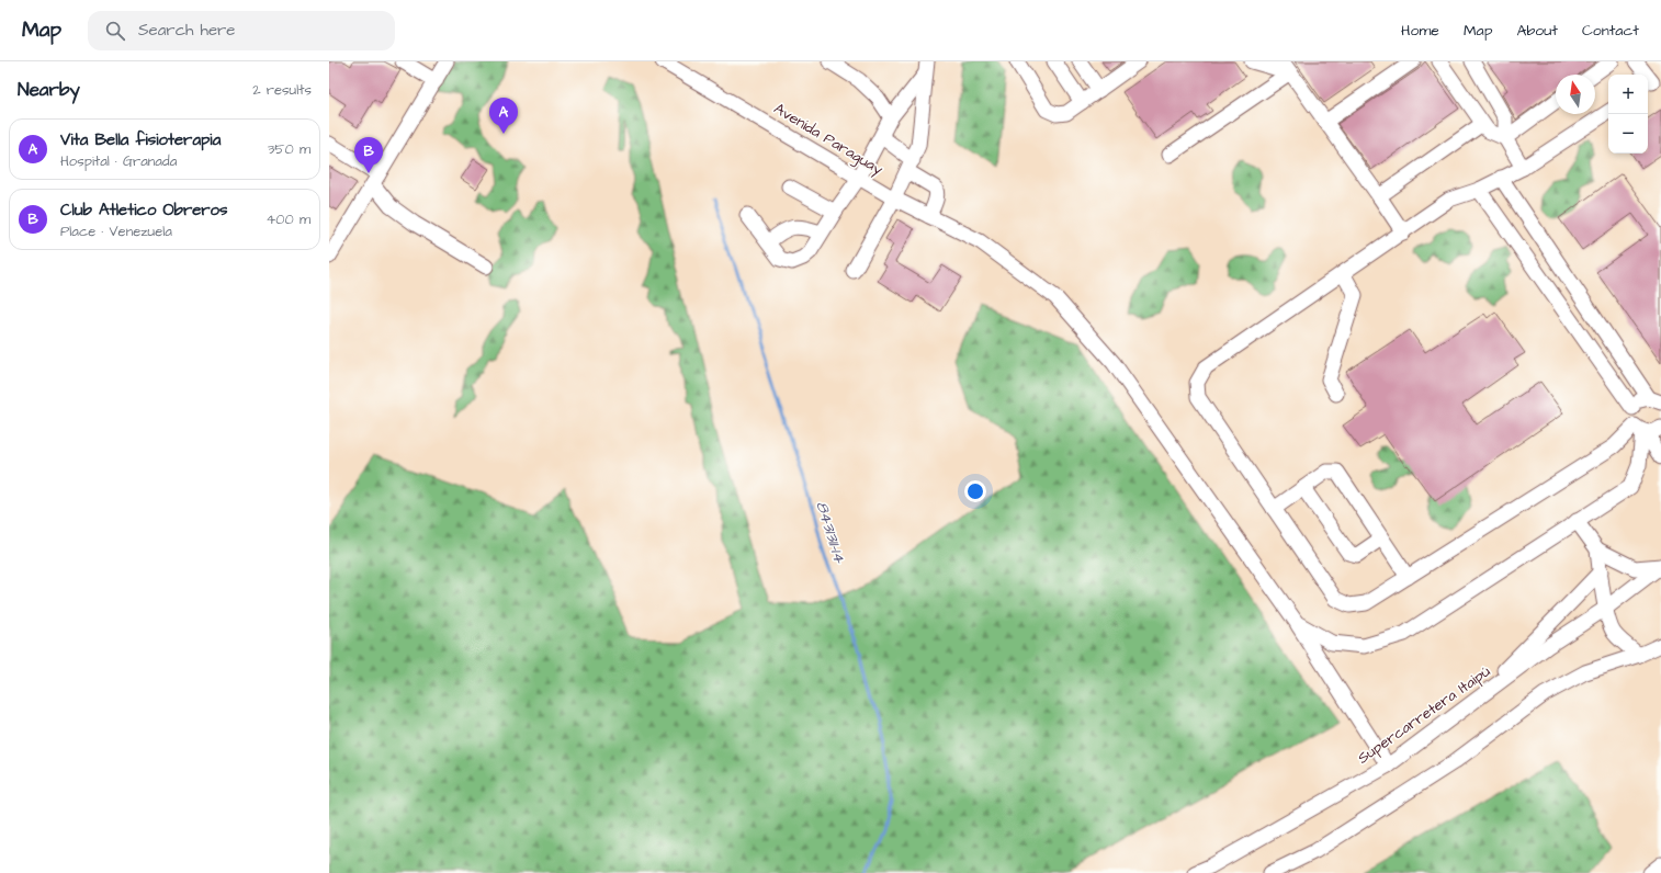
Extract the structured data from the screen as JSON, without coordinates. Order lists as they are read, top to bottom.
{
  "streets": {
    "street": ["Avenida Paraguay", "Supercarretera Itaipú"]
  },
  "crossings": [
    ["Avenida Paraguay", "Supercarretera Itaipú"]
  ],
  "water": ["8431311-14"],
  "north": "top",
  "page": {
    "header": "Map",
    "search": "Search here",
    "nav": [
      "Home",
      "Map",
      "About",
      "Contact"
    ],
    "heading": ["Nearby", "2 results"],
    "map_buttons": ["+", "−"],
    "pins": ["A", "B"],
    "list": [
      {
        "mark": "A",
        "name": "Vita Bella fisioterapia",
        "note": "Hospital · Granada",
        "value": "350 m"
      },
      {
        "mark": "B",
        "name": "Club Atletico Obreros",
        "note": "Place · Venezuela",
        "value": "400 m"
      }
    ]
  }
}
